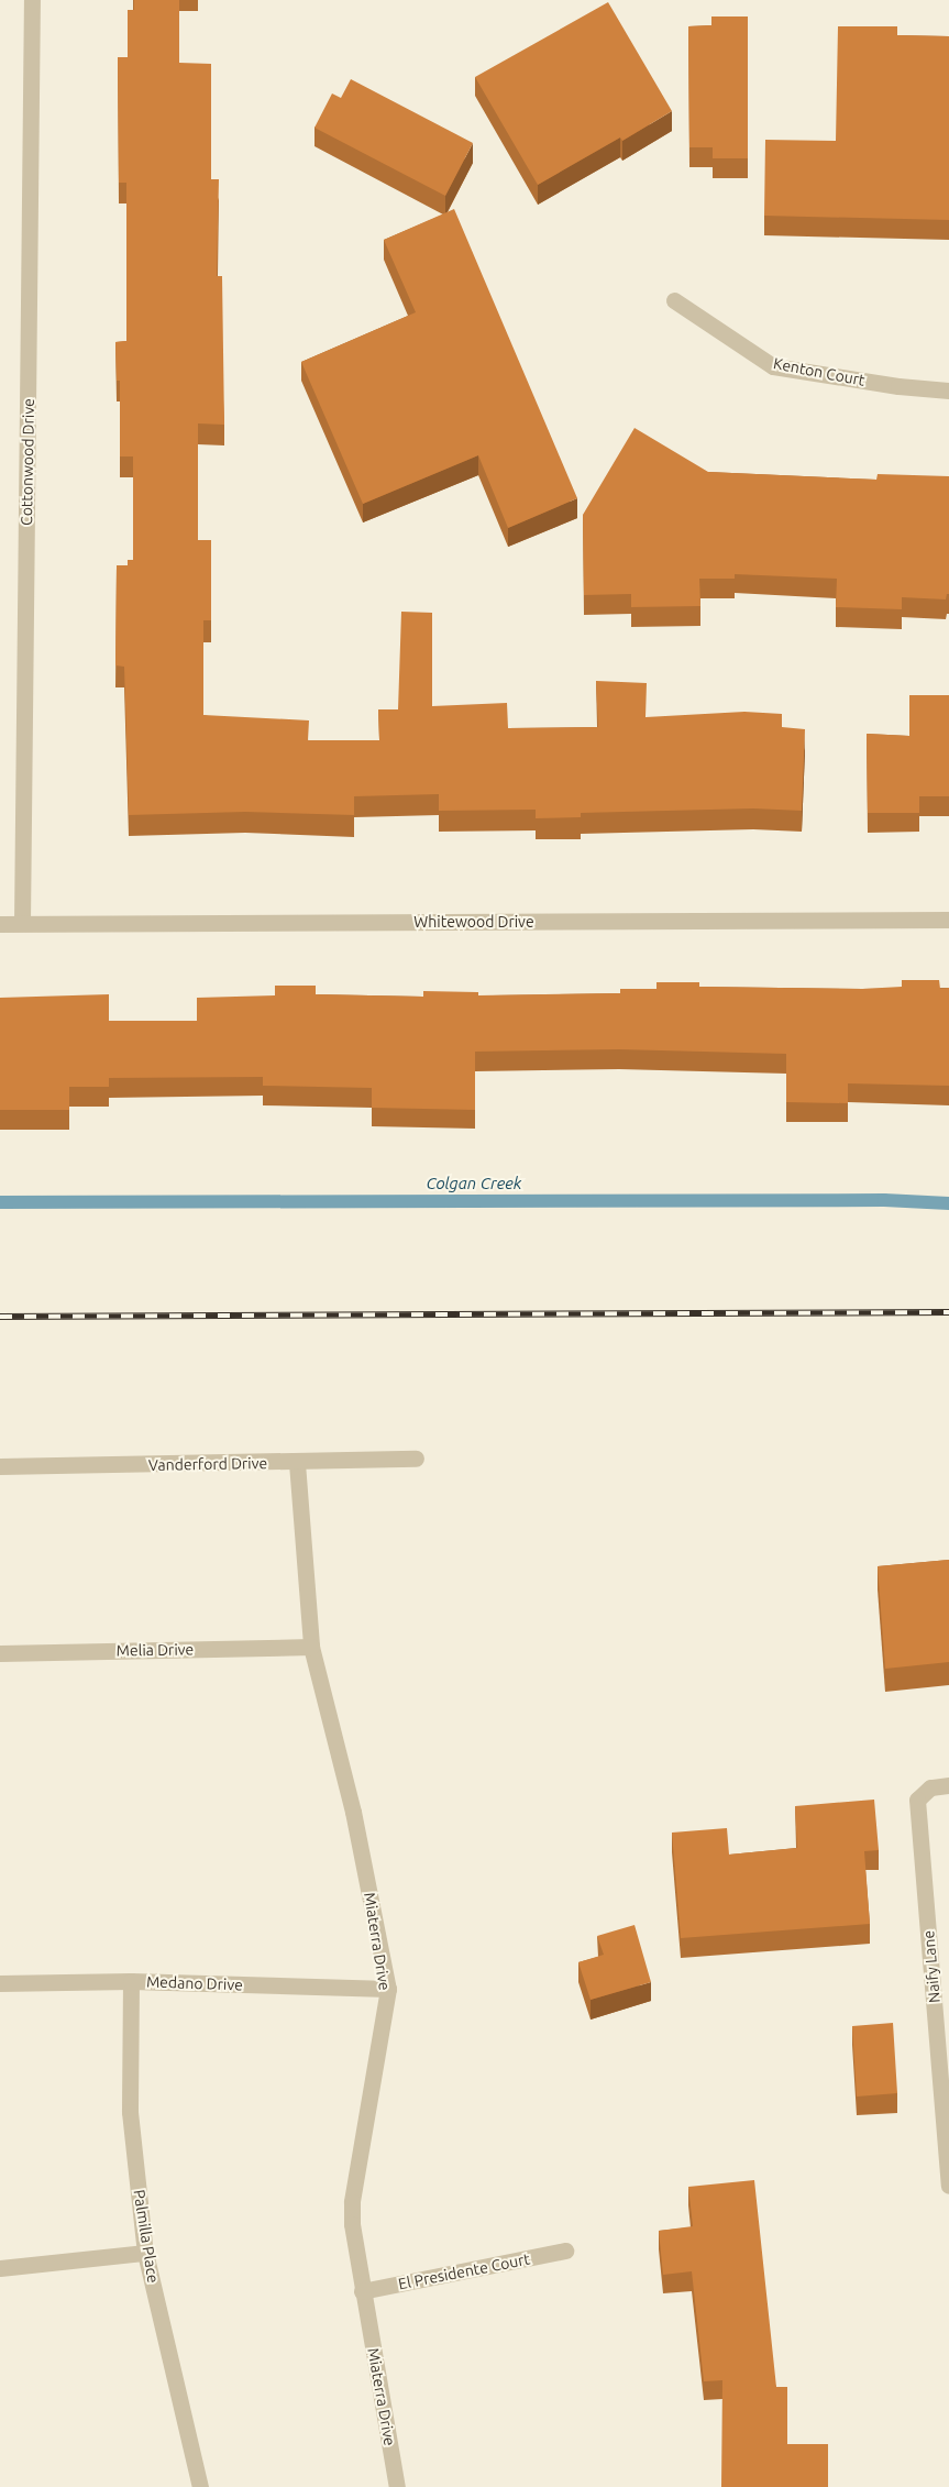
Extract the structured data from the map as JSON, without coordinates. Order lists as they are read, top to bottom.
{
  "streets": {
    "street": [
      "Kenton Court",
      "Cottonwood Drive",
      "Whitewood Drive",
      "Vanderford Drive",
      "Melia Drive",
      "Miaterra Drive",
      "Naify Lane",
      "Medano Drive",
      "Palmilla Place",
      "El Presidente Court"
    ]
  },
  "crossings": [
    ["Cottonwood Drive", "Whitewood Drive"],
    ["Vanderford Drive", "Miaterra Drive"],
    ["Melia Drive", "Miaterra Drive"],
    ["Miaterra Drive", "Medano Drive"],
    ["Miaterra Drive", "El Presidente Court"],
    ["Medano Drive", "Palmilla Place"]
  ],
  "water": ["Colgan Creek"]
}
